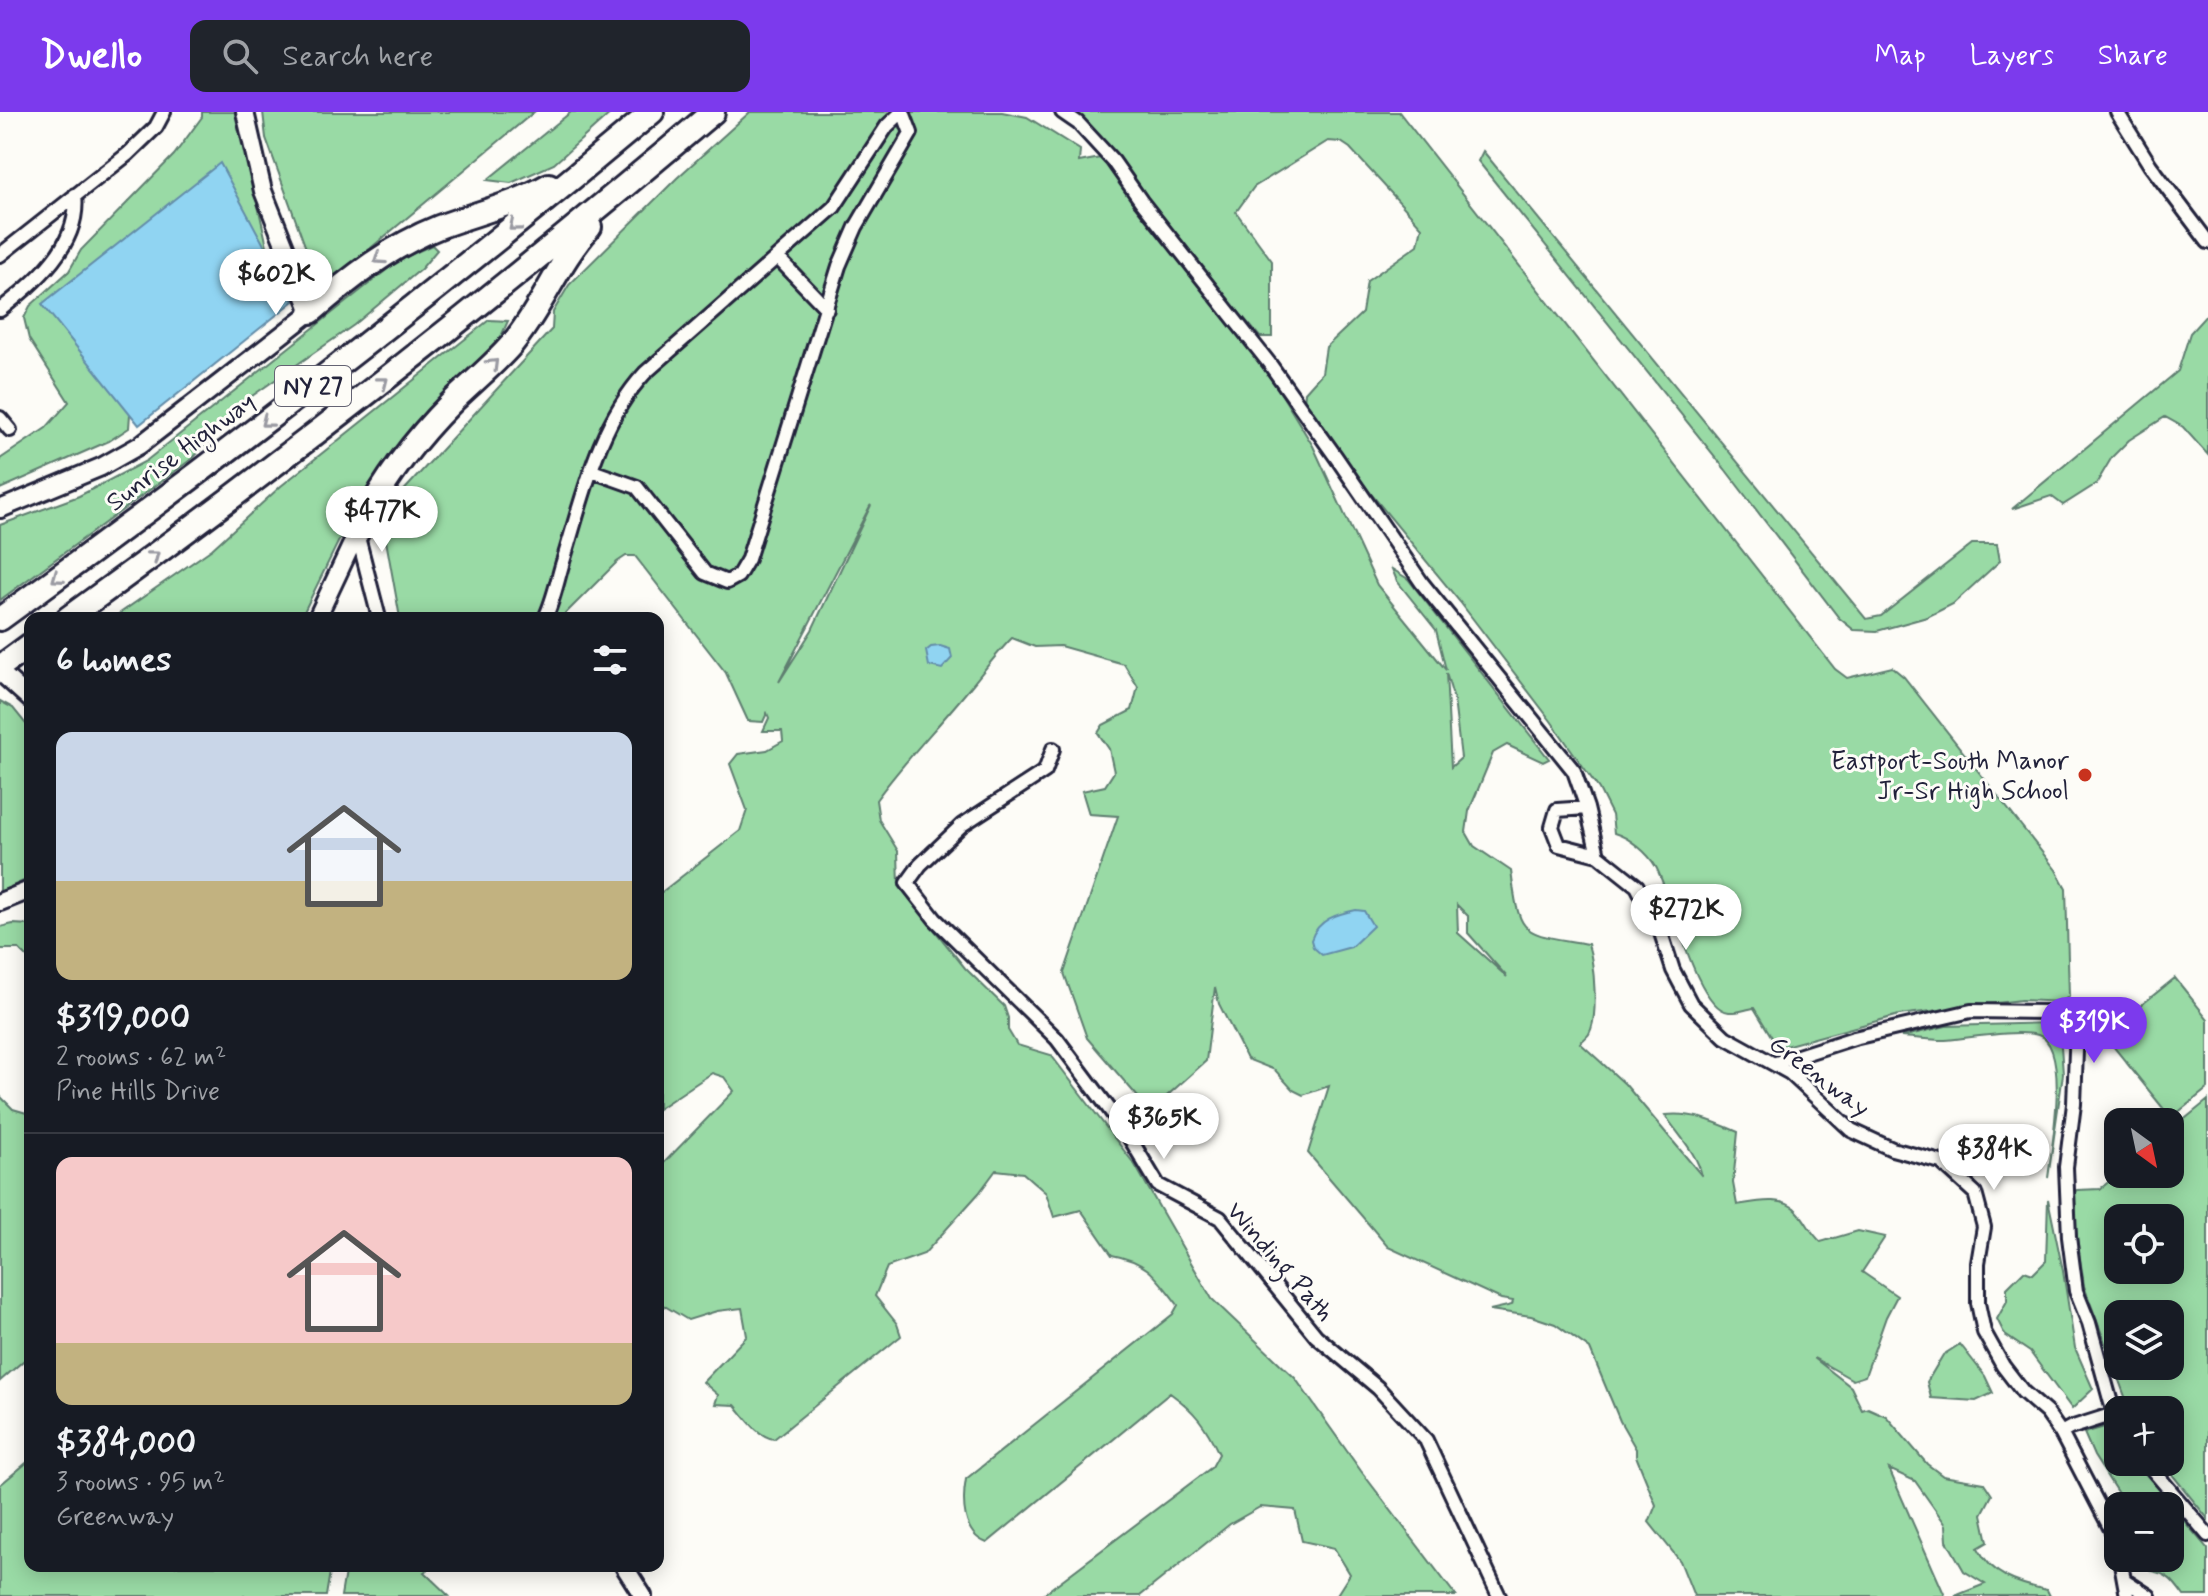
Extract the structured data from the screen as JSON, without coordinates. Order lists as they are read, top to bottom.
{
  "streets": {
    "highway": ["NY 27", "Sunrise Highway"],
    "street": ["Greenway", "Winding Path"]
  },
  "places": ["Eastport-South Manor Jr-Sr High School"],
  "north": "bottom right",
  "page": {
    "header": "Dwello",
    "search": "Search here",
    "nav": ["Map", "Layers", "Share"],
    "price": [
      "$602K",
      "$477K",
      "$272K",
      "$319K",
      "$365K",
      "$384K"
    ],
    "heading": "6 homes",
    "list": [
      {
        "name": "$319,000",
        "note": "2 rooms · 62 m² · Pine Hills Drive"
      },
      {
        "name": "$384,000",
        "note": "3 rooms · 95 m² · Greenway"
      }
    ],
    "map_buttons": ["+", "−"]
  }
}
